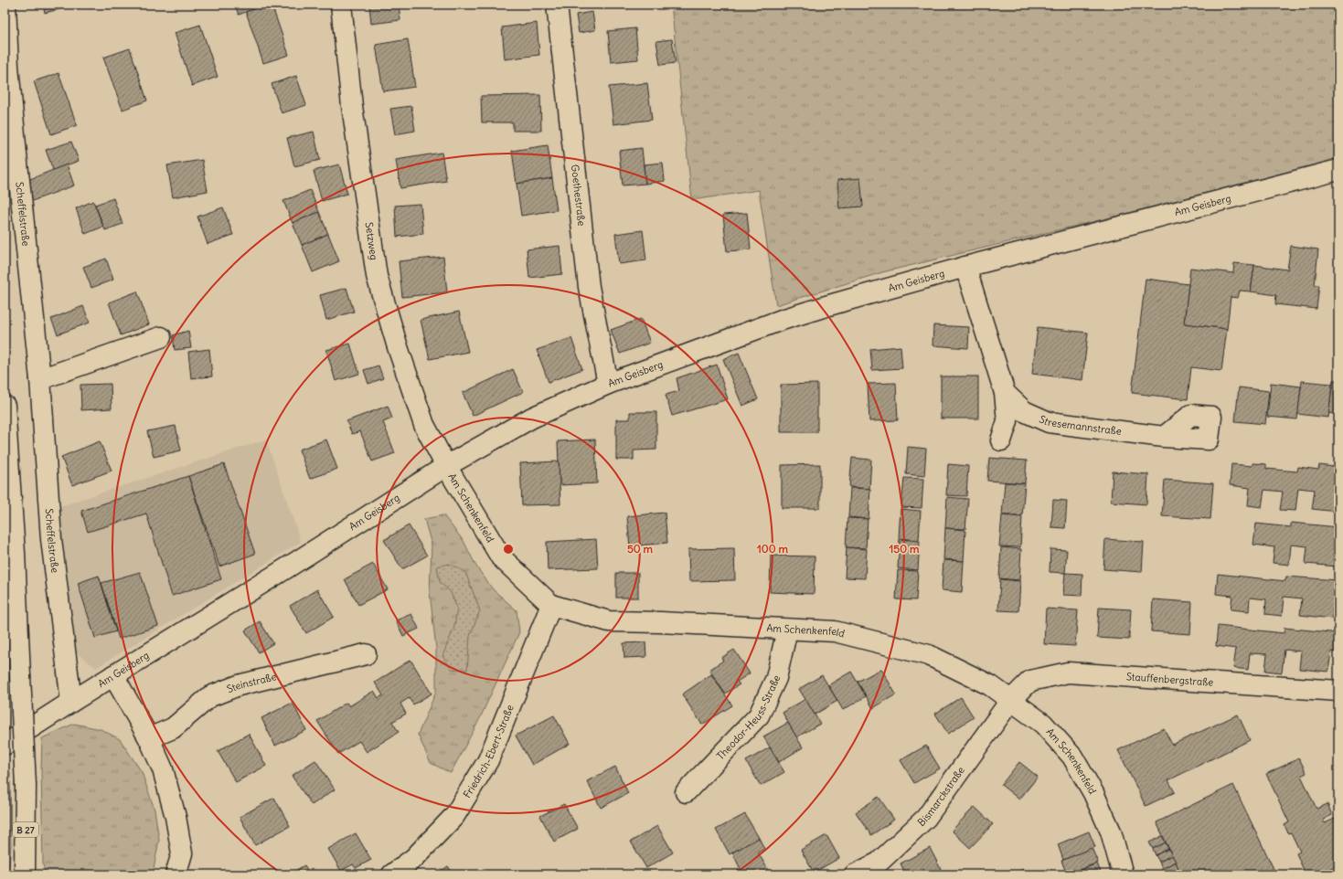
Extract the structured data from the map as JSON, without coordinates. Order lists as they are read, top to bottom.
{
  "streets": {
    "street": [
      "Goethestraße",
      "Am Geisberg",
      "Scheffelstraße",
      "Setzweg",
      "Stresemannstraße",
      "Am Schenkenfeld",
      "Stauffenbergstraße",
      "Steinstraße",
      "Theodor-Heuss-Straße",
      "Friedrich-Ebert-Straße",
      "Bismarckstraße",
      "B 27"
    ]
  },
  "crossings": [
    ["Goethestraße", "Am Geisberg"],
    ["Am Geisberg", "Scheffelstraße"],
    ["Am Geisberg", "Setzweg"],
    ["Am Geisberg", "Stresemannstraße"],
    ["Am Geisberg", "Am Schenkenfeld"],
    ["Setzweg", "Am Schenkenfeld"],
    ["Am Schenkenfeld", "Stauffenbergstraße"],
    ["Am Schenkenfeld", "Theodor-Heuss-Straße"],
    ["Am Schenkenfeld", "Friedrich-Ebert-Straße"],
    ["Am Schenkenfeld", "Bismarckstraße"],
    ["Stauffenbergstraße", "Bismarckstraße"]
  ],
  "rings": ["50 m", "100 m", "150 m"]
}
